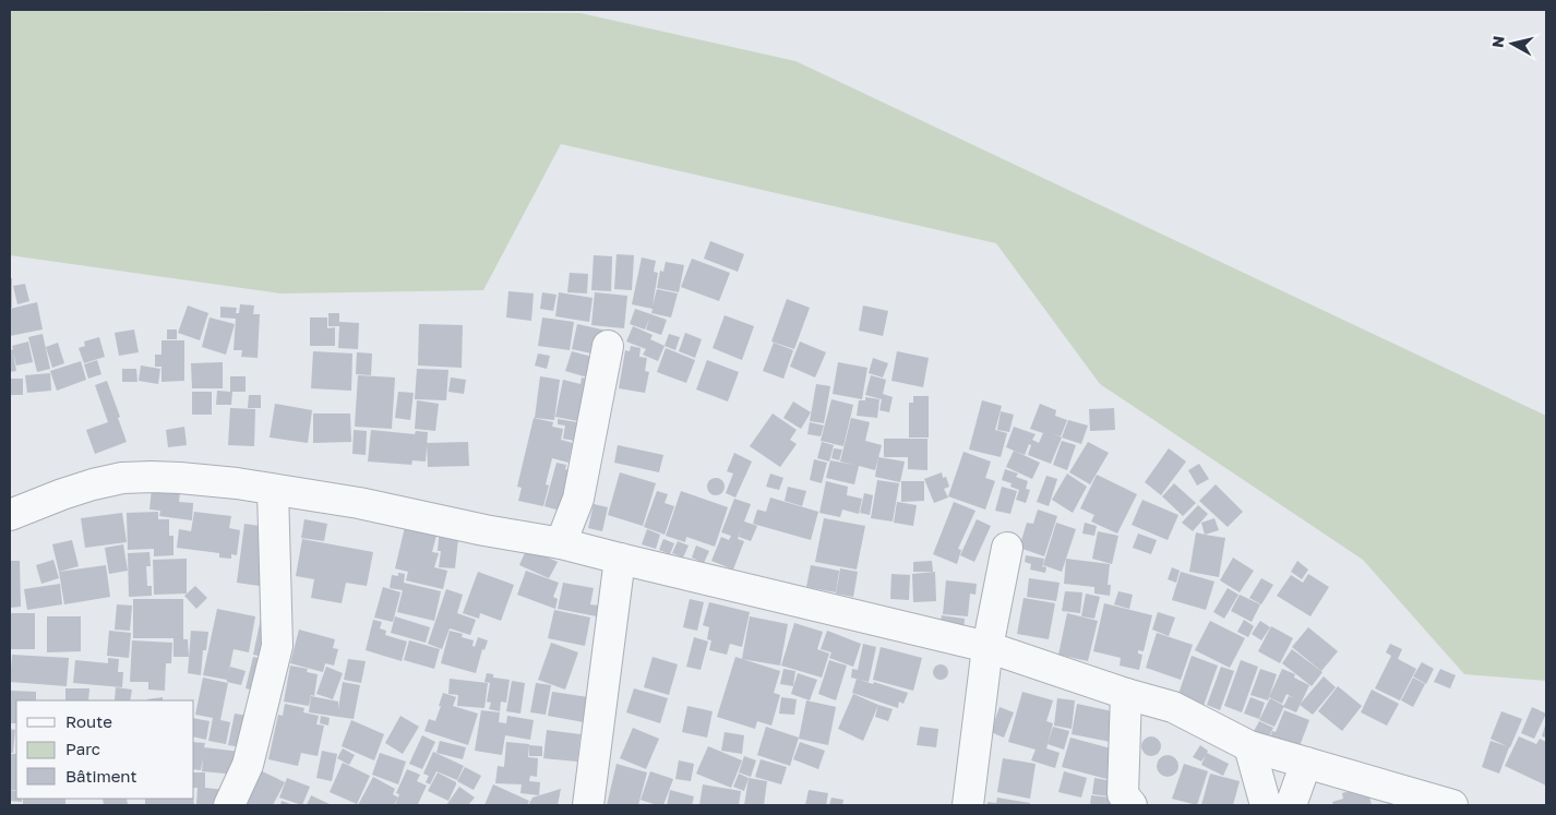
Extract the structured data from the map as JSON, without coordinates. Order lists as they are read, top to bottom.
{
  "legend": ["Route", "Parc", "Bâtiment"],
  "north": "left"
}
